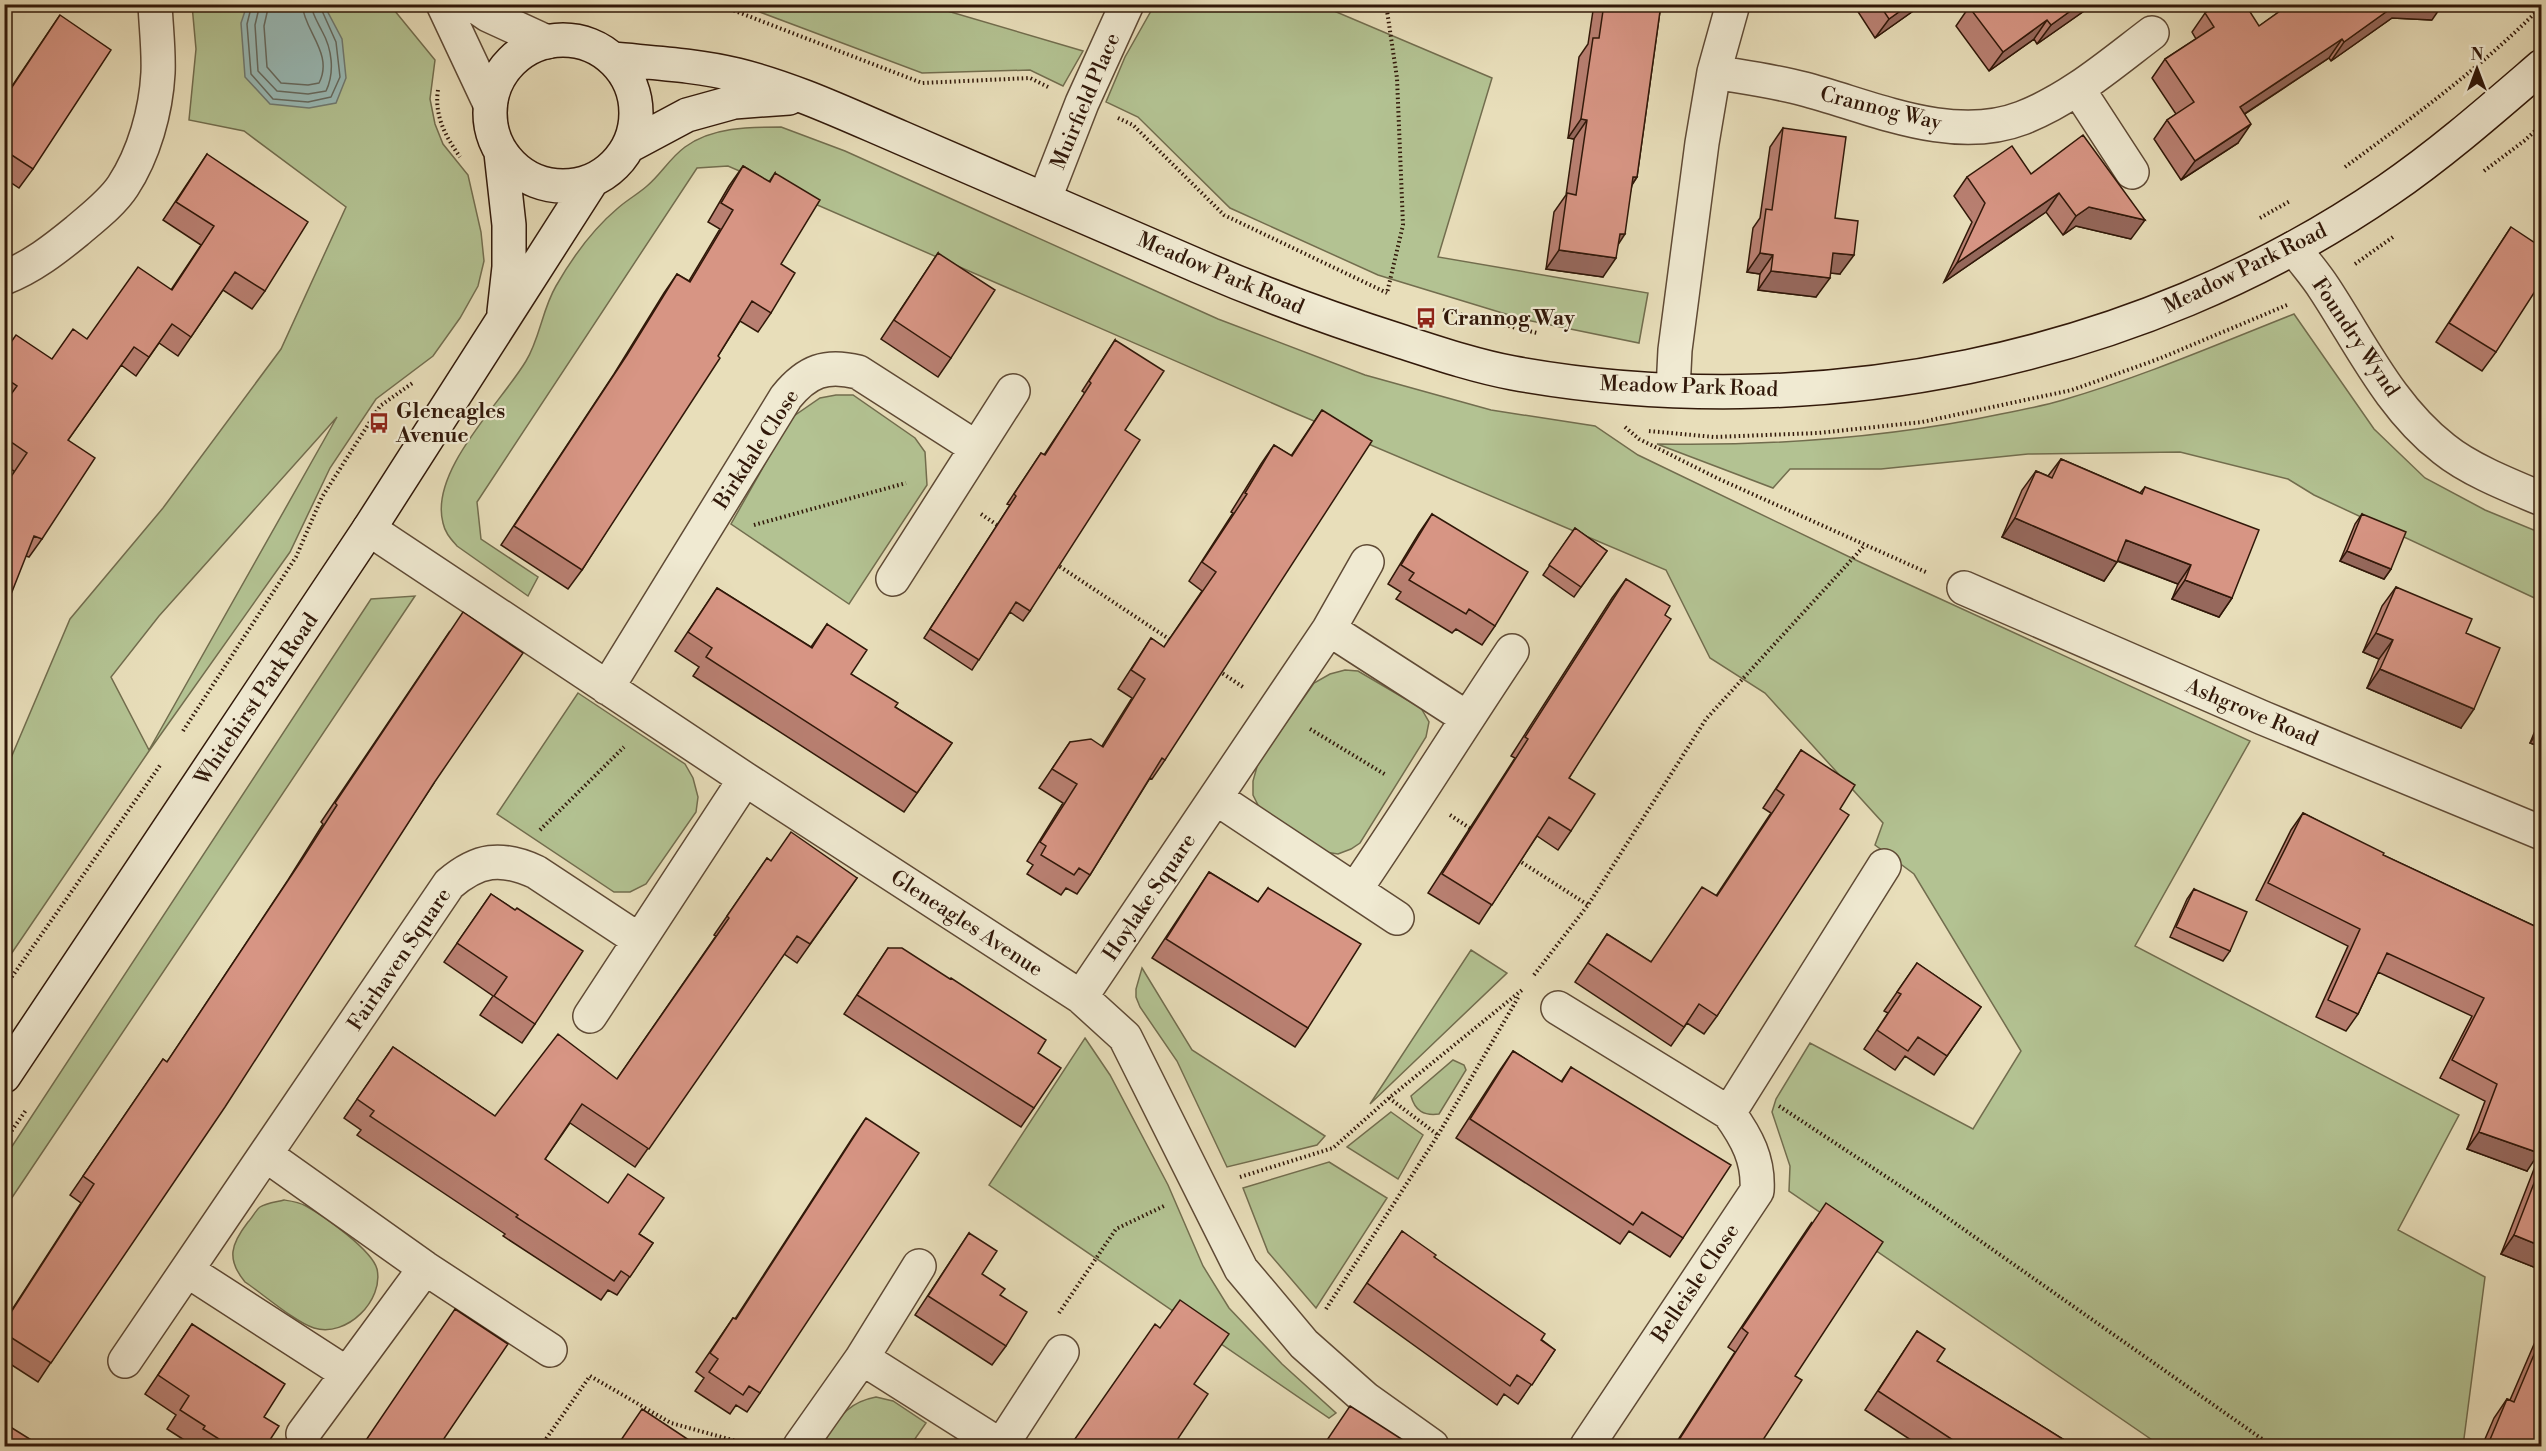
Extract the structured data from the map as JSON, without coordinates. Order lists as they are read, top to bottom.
{
  "streets": {
    "street": [
      "Muirfield Place",
      "Crannog Way",
      "Meadow Park Road",
      "Foundry Wynd",
      "Birkdale Close",
      "Whitehirst Park Road",
      "Ashgrove Road",
      "Hoylake Square",
      "Gleneagles Avenue",
      "Fairhaven Square",
      "Belleisle Close"
    ]
  },
  "crossings": [
    ["Muirfield Place", "Meadow Park Road"],
    ["Meadow Park Road", "Foundry Wynd"],
    ["Meadow Park Road", "Whitehirst Park Road"],
    ["Birkdale Close", "Gleneagles Avenue"],
    ["Whitehirst Park Road", "Gleneagles Avenue"],
    ["Hoylake Square", "Gleneagles Avenue"]
  ],
  "places": {
    "bus stop": ["Crannog Way", "Gleneagles Avenue"]
  },
  "north": "top"
}
